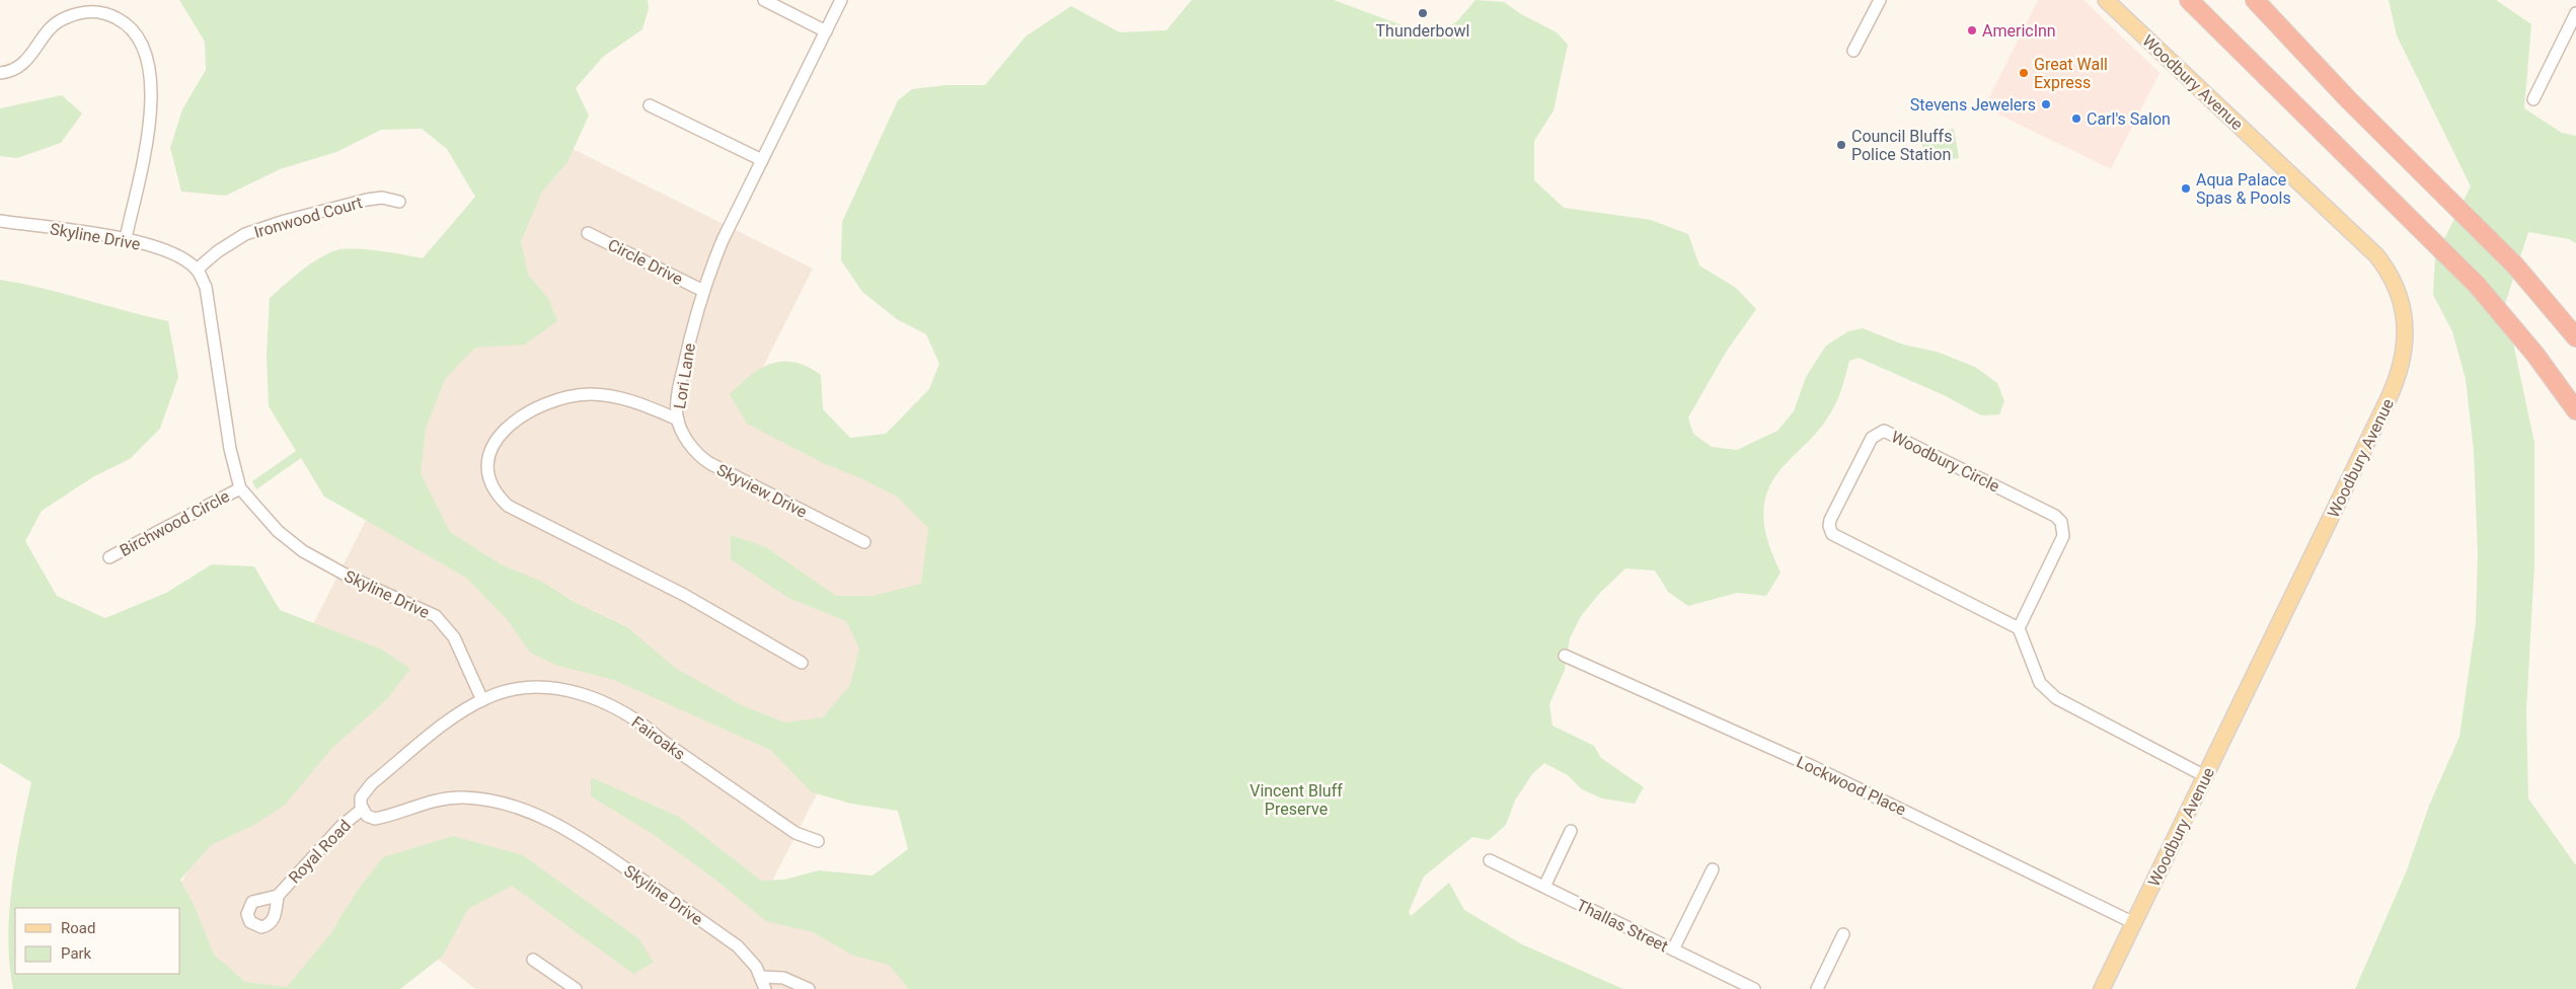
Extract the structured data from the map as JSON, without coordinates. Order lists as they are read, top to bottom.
{
  "streets": {
    "main road": ["Woodbury Avenue"],
    "street": [
      "Ironwood Court",
      "Skyline Drive",
      "Circle Drive",
      "Lori Lane",
      "Woodbury Circle",
      "Skyview Drive",
      "Birchwood Circle",
      "Fairoaks",
      "Lockwood Place",
      "Royal Road",
      "Thallas Street"
    ]
  },
  "crossings": [
    ["Woodbury Avenue", "Lockwood Place"],
    ["Ironwood Court", "Skyline Drive"],
    ["Skyline Drive", "Birchwood Circle"],
    ["Skyline Drive", "Fairoaks"],
    ["Skyline Drive", "Royal Road"],
    ["Circle Drive", "Lori Lane"],
    ["Lori Lane", "Skyview Drive"]
  ],
  "parks": ["Vincent Bluff Preserve"],
  "places": [
    "Thunderbowl",
    "AmericInn",
    "Great Wall Express",
    "Stevens Jewelers",
    "Carl's Salon",
    "Council Bluffs Police Station",
    "Aqua Palace Spas & Pools"
  ],
  "legend": ["Road", "Park"]
}
